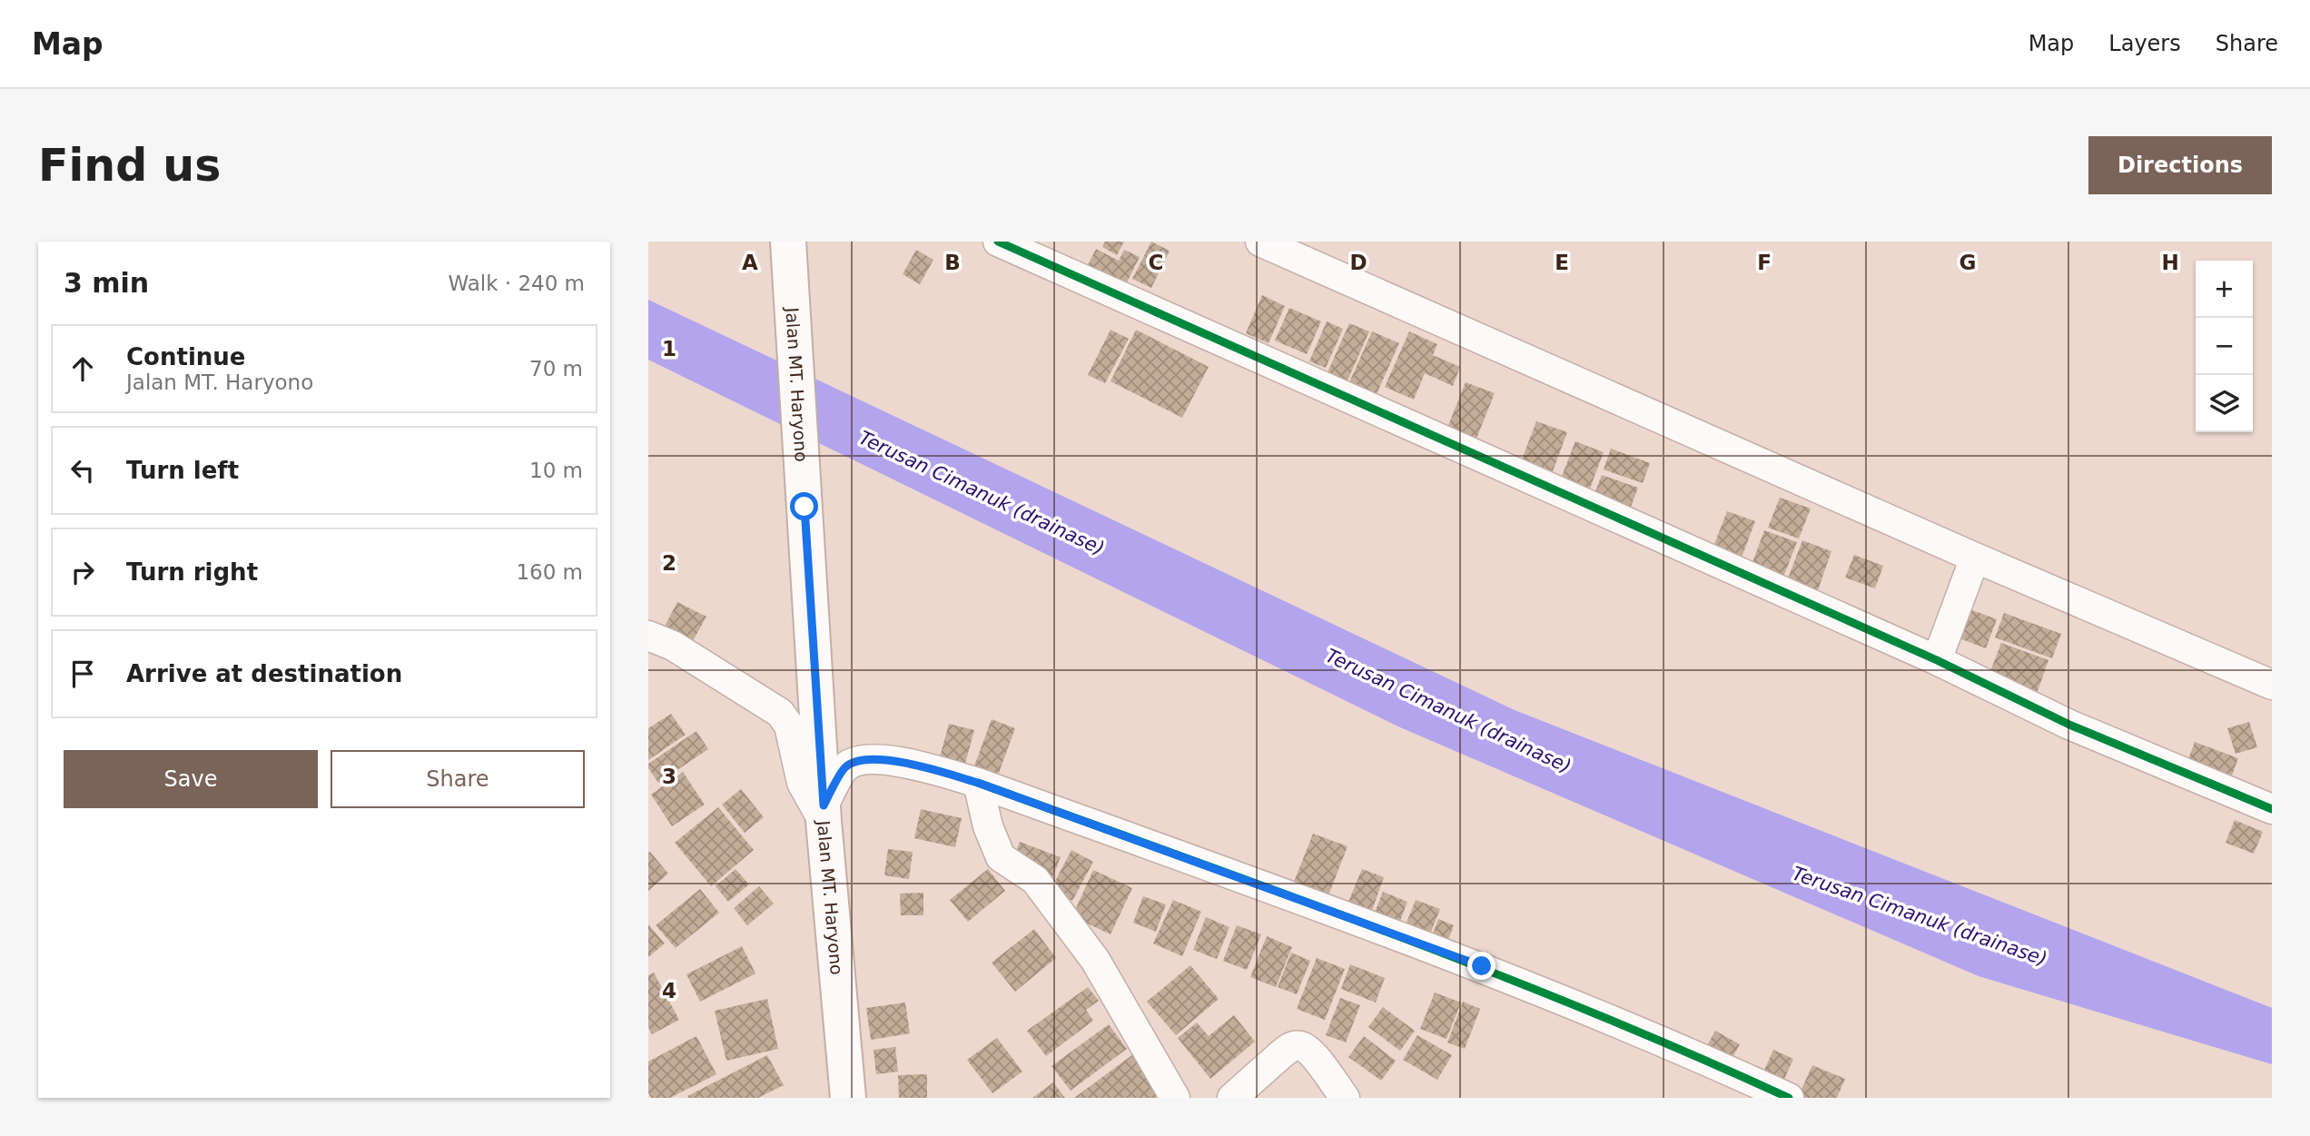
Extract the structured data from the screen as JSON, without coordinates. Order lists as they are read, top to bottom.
{
  "streets": {
    "main road": ["Jalan MT. Haryono"]
  },
  "water": ["Terusan Cimanuk (drainase)"],
  "page": {
    "header": "Map",
    "nav": ["Map", "Layers", "Share"],
    "buttons": [
      "Directions",
      ["Save", "Share"]
    ],
    "title": "Find us",
    "heading": ["3 min", "Walk · 240 m"],
    "map_buttons": ["+", "−"],
    "list": [
      ["Continue", "Jalan MT. Haryono", "70 m"],
      ["Turn left", "10 m"],
      ["Turn right", "160 m"],
      "Arrive at destination"
    ]
  },
  "grid": {
    "columns": [
      "A",
      "B",
      "C",
      "D",
      "E",
      "F",
      "G",
      "H"
    ],
    "rows": [
      "1",
      "2",
      "3",
      "4"
    ]
  }
}
